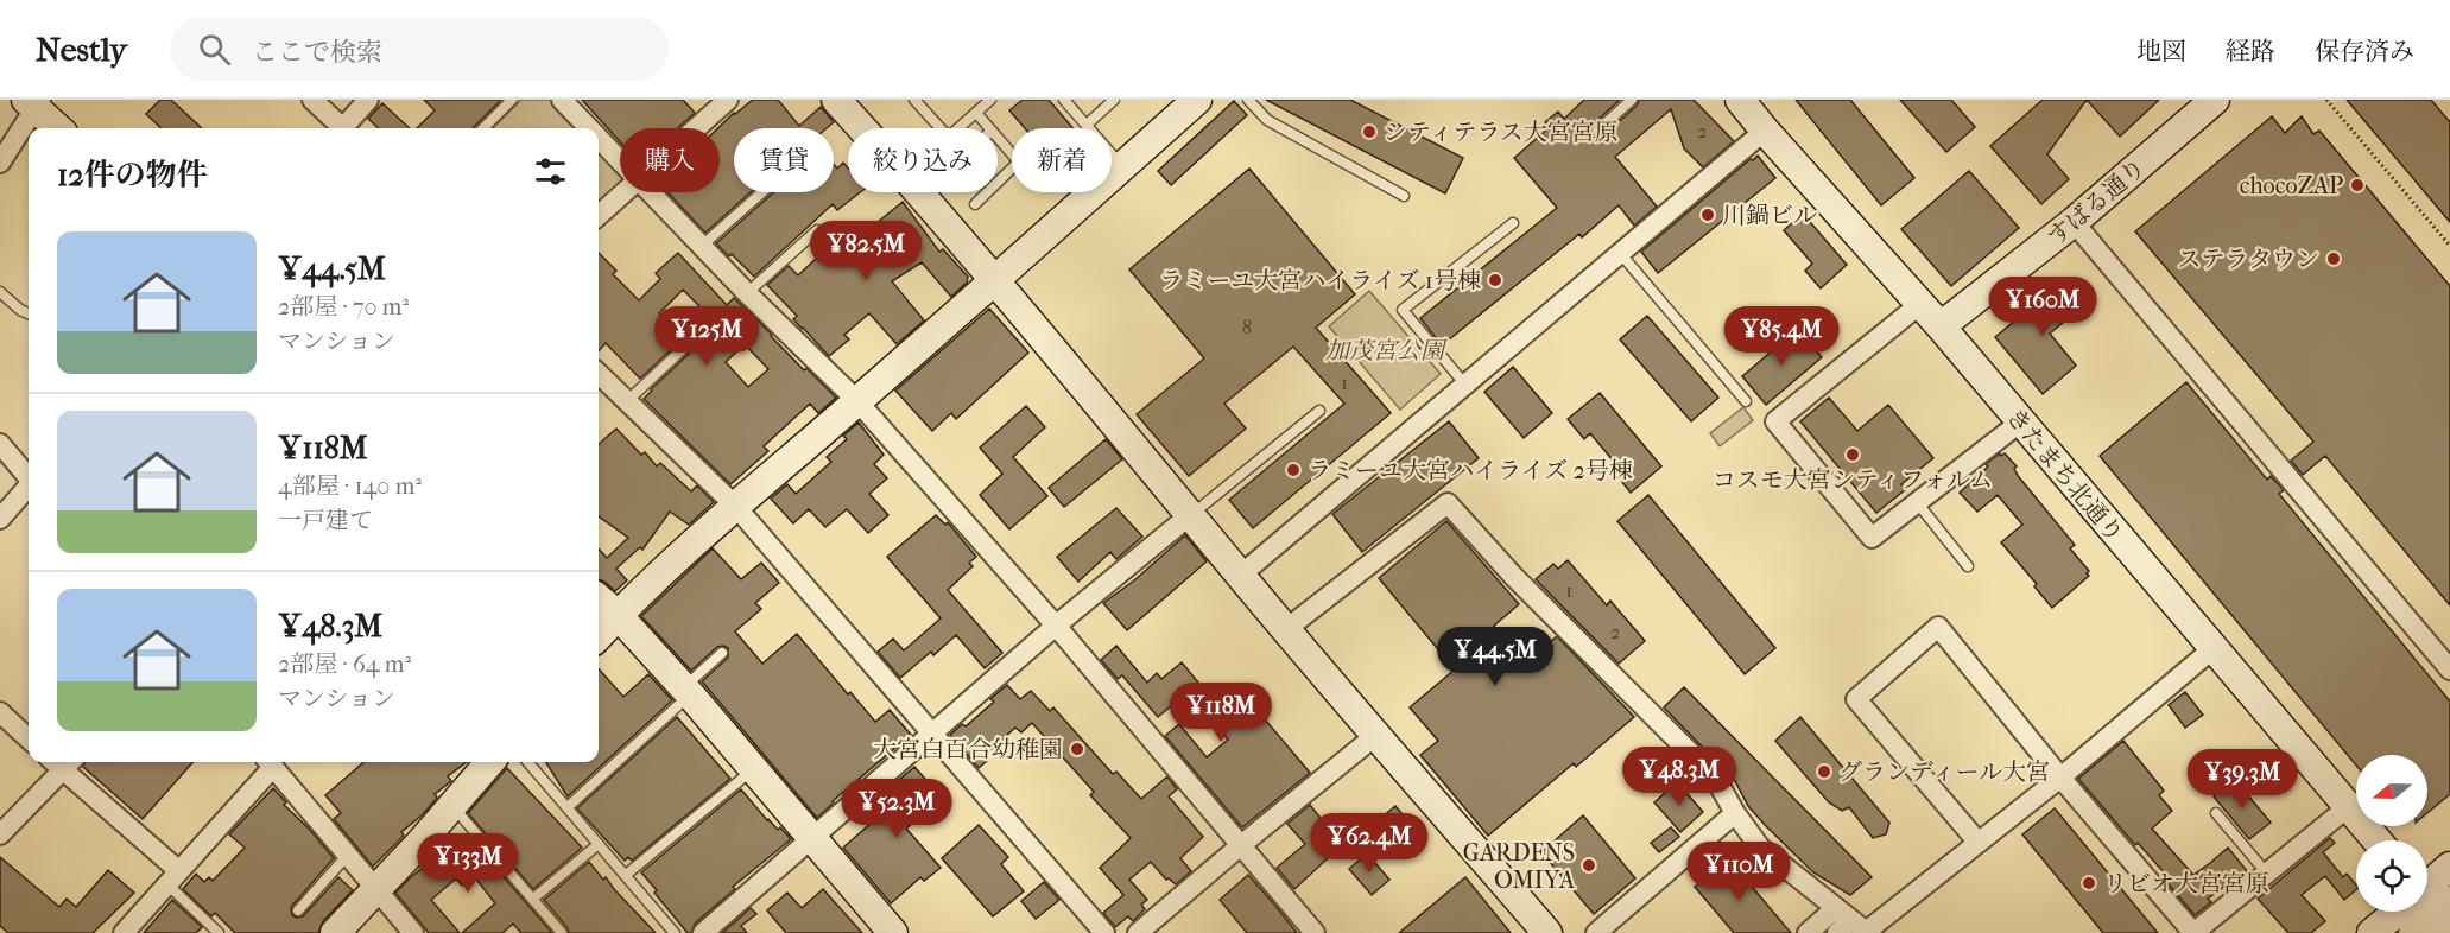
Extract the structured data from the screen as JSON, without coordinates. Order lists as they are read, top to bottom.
{
  "streets": {
    "street": ["すばる通り", "きたまち北通り"]
  },
  "crossings": [
    ["すばる通り", "きたまち北通り"]
  ],
  "parks": ["加茂宮公園"],
  "places": [
    "シティテラス大宮宮原",
    "chocoZAP",
    "川鍋ビル",
    "ステラタウン",
    "ラミーユ大宮ハイライズ 1号棟",
    "コスモ大宮シティフォルム",
    "ラミーユ大宮ハイライズ 2号棟",
    "大宮白百合幼稚園",
    "グランディール大宮",
    "GARDENS OMIYA",
    "リビオ大宮宮原"
  ],
  "house_numbers": [
    "2",
    "8",
    "1",
    "1",
    "2"
  ],
  "north": "left",
  "page": {
    "header": "Nestly",
    "search": "ここで検索",
    "nav": ["地図", "経路", "保存済み"],
    "chip": [
      "購入",
      "賃貸",
      "絞り込み",
      "新着"
    ],
    "heading": "12件の物件",
    "list": [
      {
        "name": "¥44.5M",
        "note": "2部屋 · 70 m² · マンション"
      },
      {
        "name": "¥118M",
        "note": "4部屋 · 140 m² · 一戸建て"
      },
      {
        "name": "¥48.3M",
        "note": "2部屋 · 64 m² · マンション"
      }
    ],
    "price": [
      "¥82.5M",
      "¥160M",
      "¥125M",
      "¥85.4M",
      "¥44.5M",
      "¥118M",
      "¥48.3M",
      "¥39.3M",
      "¥52.3M",
      "¥62.4M",
      "¥133M",
      "¥110M"
    ]
  }
}
